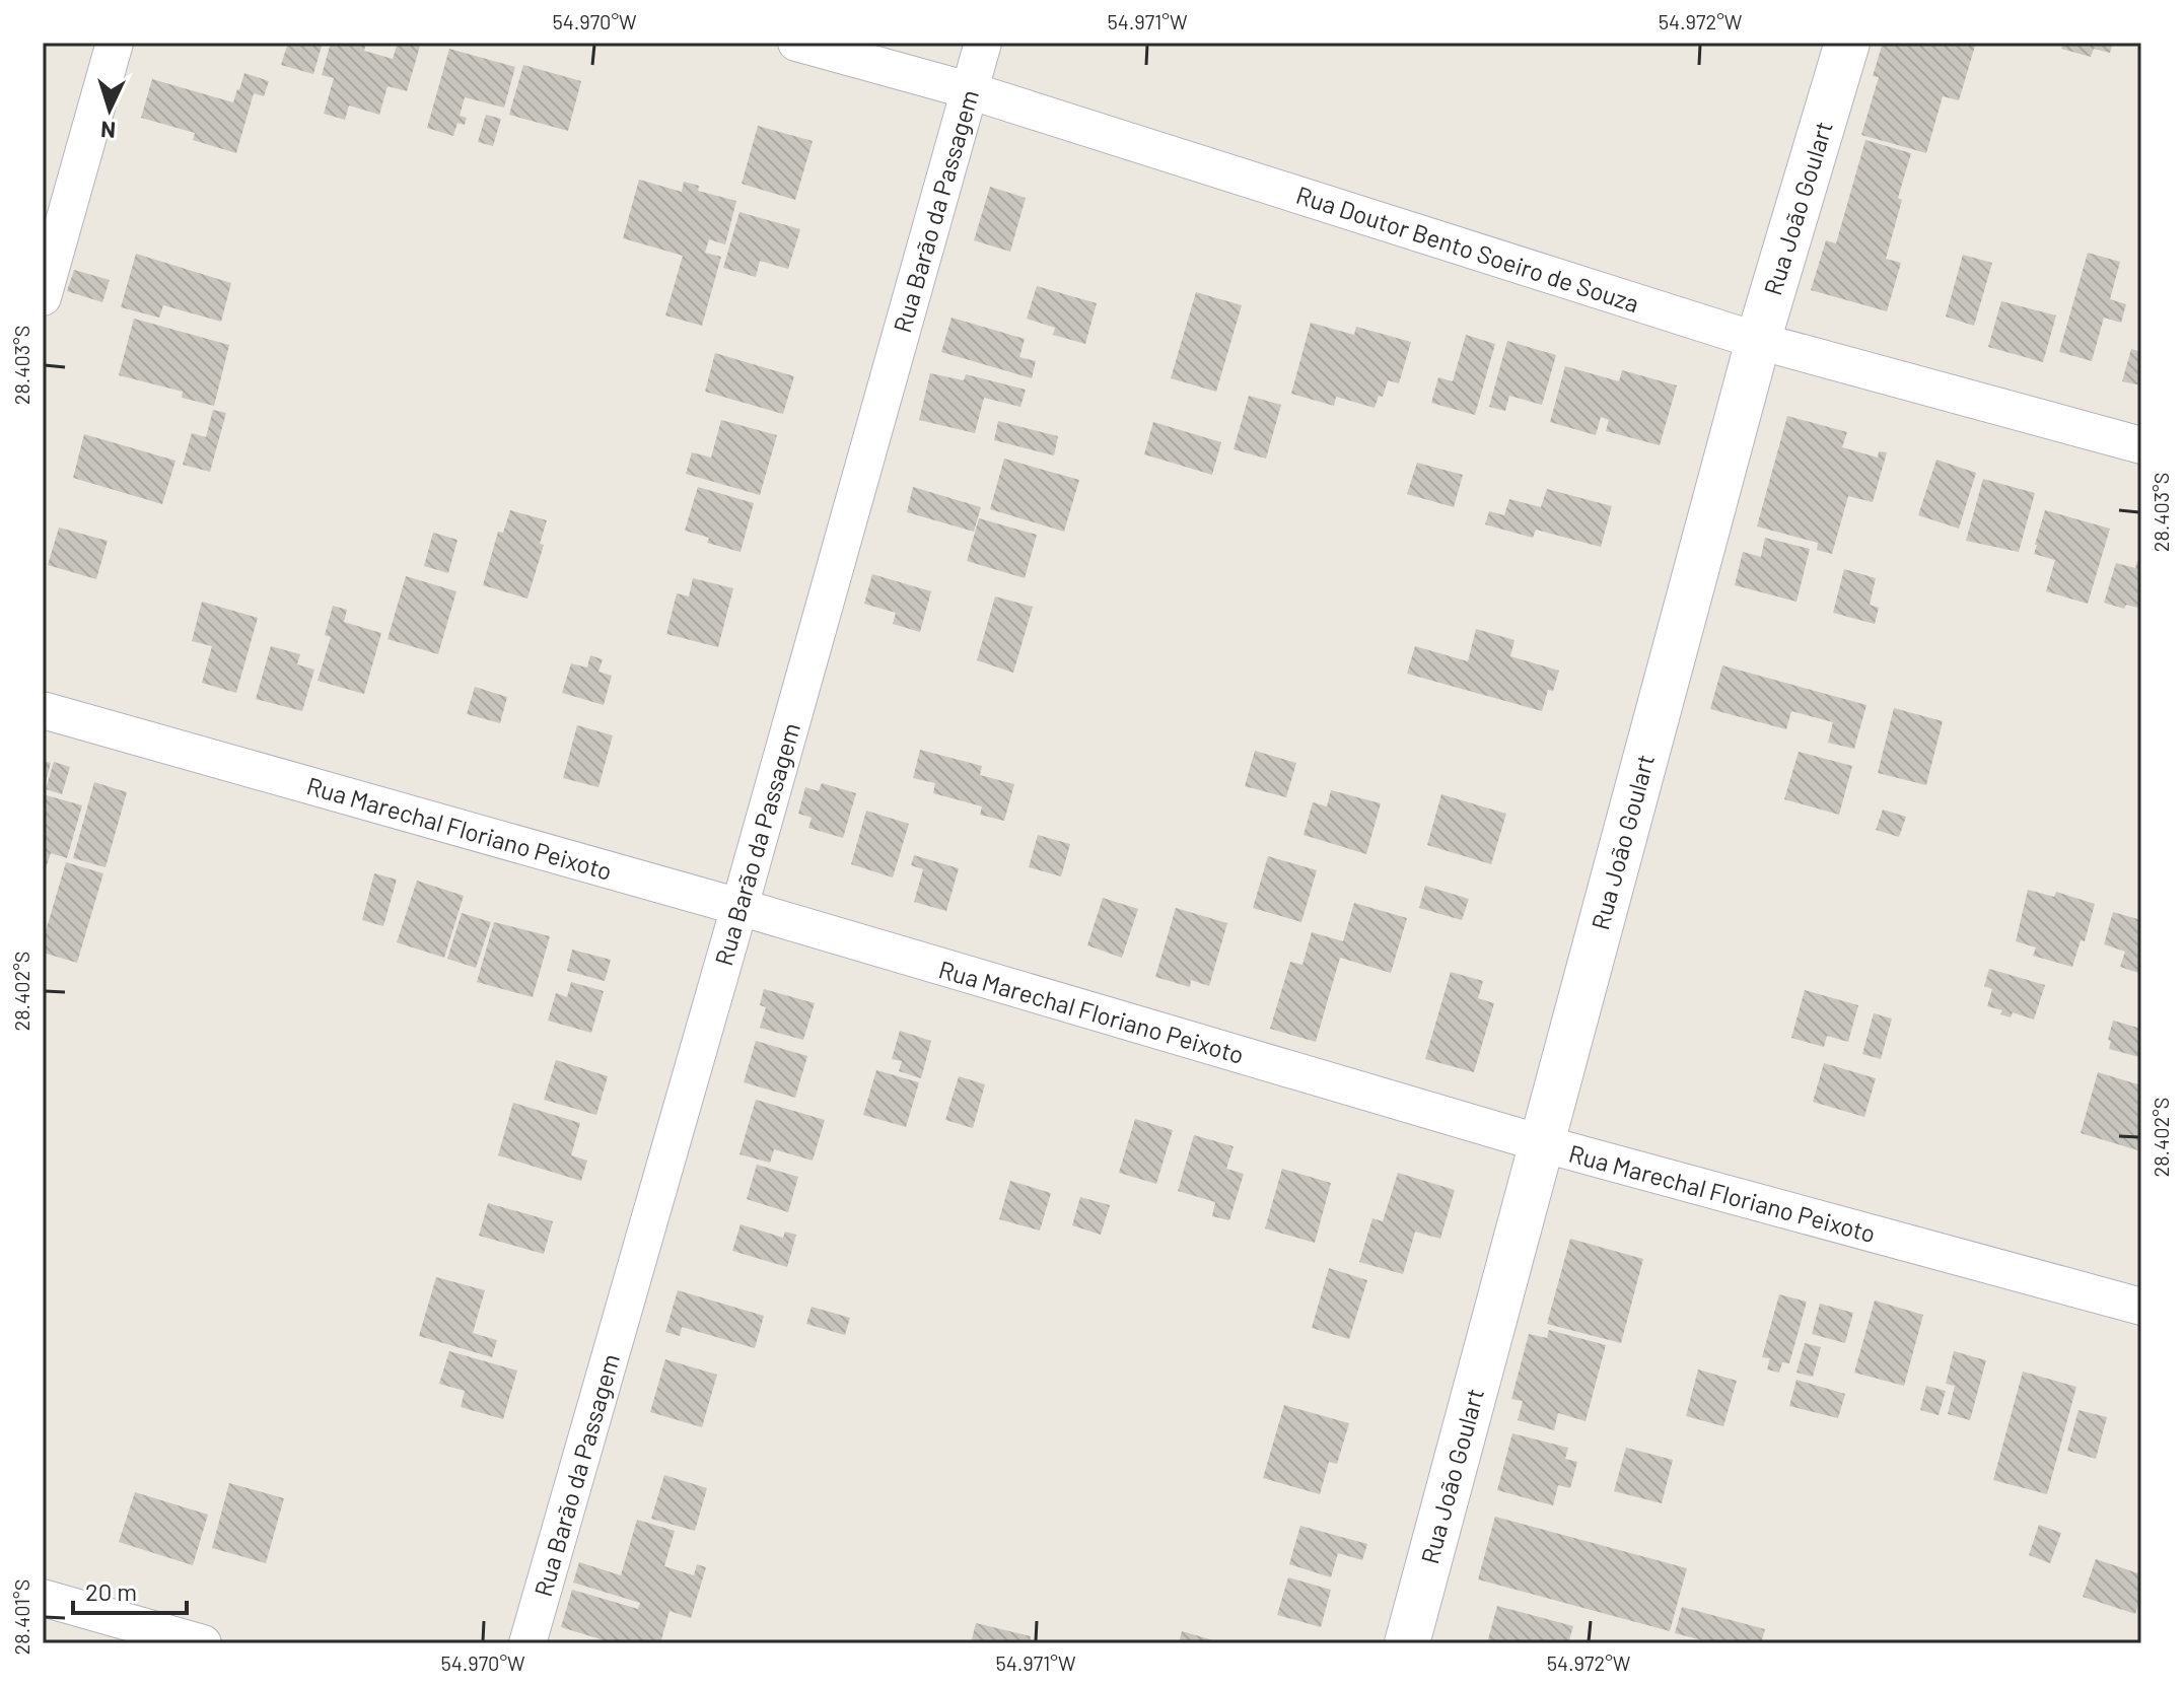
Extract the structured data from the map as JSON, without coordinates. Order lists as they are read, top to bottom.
{
  "streets": {
    "street": [
      "Rua João Goulart",
      "Rua Barão da Passagem",
      "Rua Doutor Bento Soeiro de Souza",
      "Rua Marechal Floriano Peixoto"
    ]
  },
  "crossings": [
    ["Rua João Goulart", "Rua Doutor Bento Soeiro de Souza"],
    ["Rua João Goulart", "Rua Marechal Floriano Peixoto"],
    ["Rua Barão da Passagem", "Rua Doutor Bento Soeiro de Souza"],
    ["Rua Barão da Passagem", "Rua Marechal Floriano Peixoto"]
  ],
  "scale_bar": "20 m",
  "north": "bottom",
  "coordinates": [
    "54.970°W",
    "54.971°W",
    "54.972°W",
    "28.403°S",
    "28.402°S",
    "28.401°S"
  ]
}
